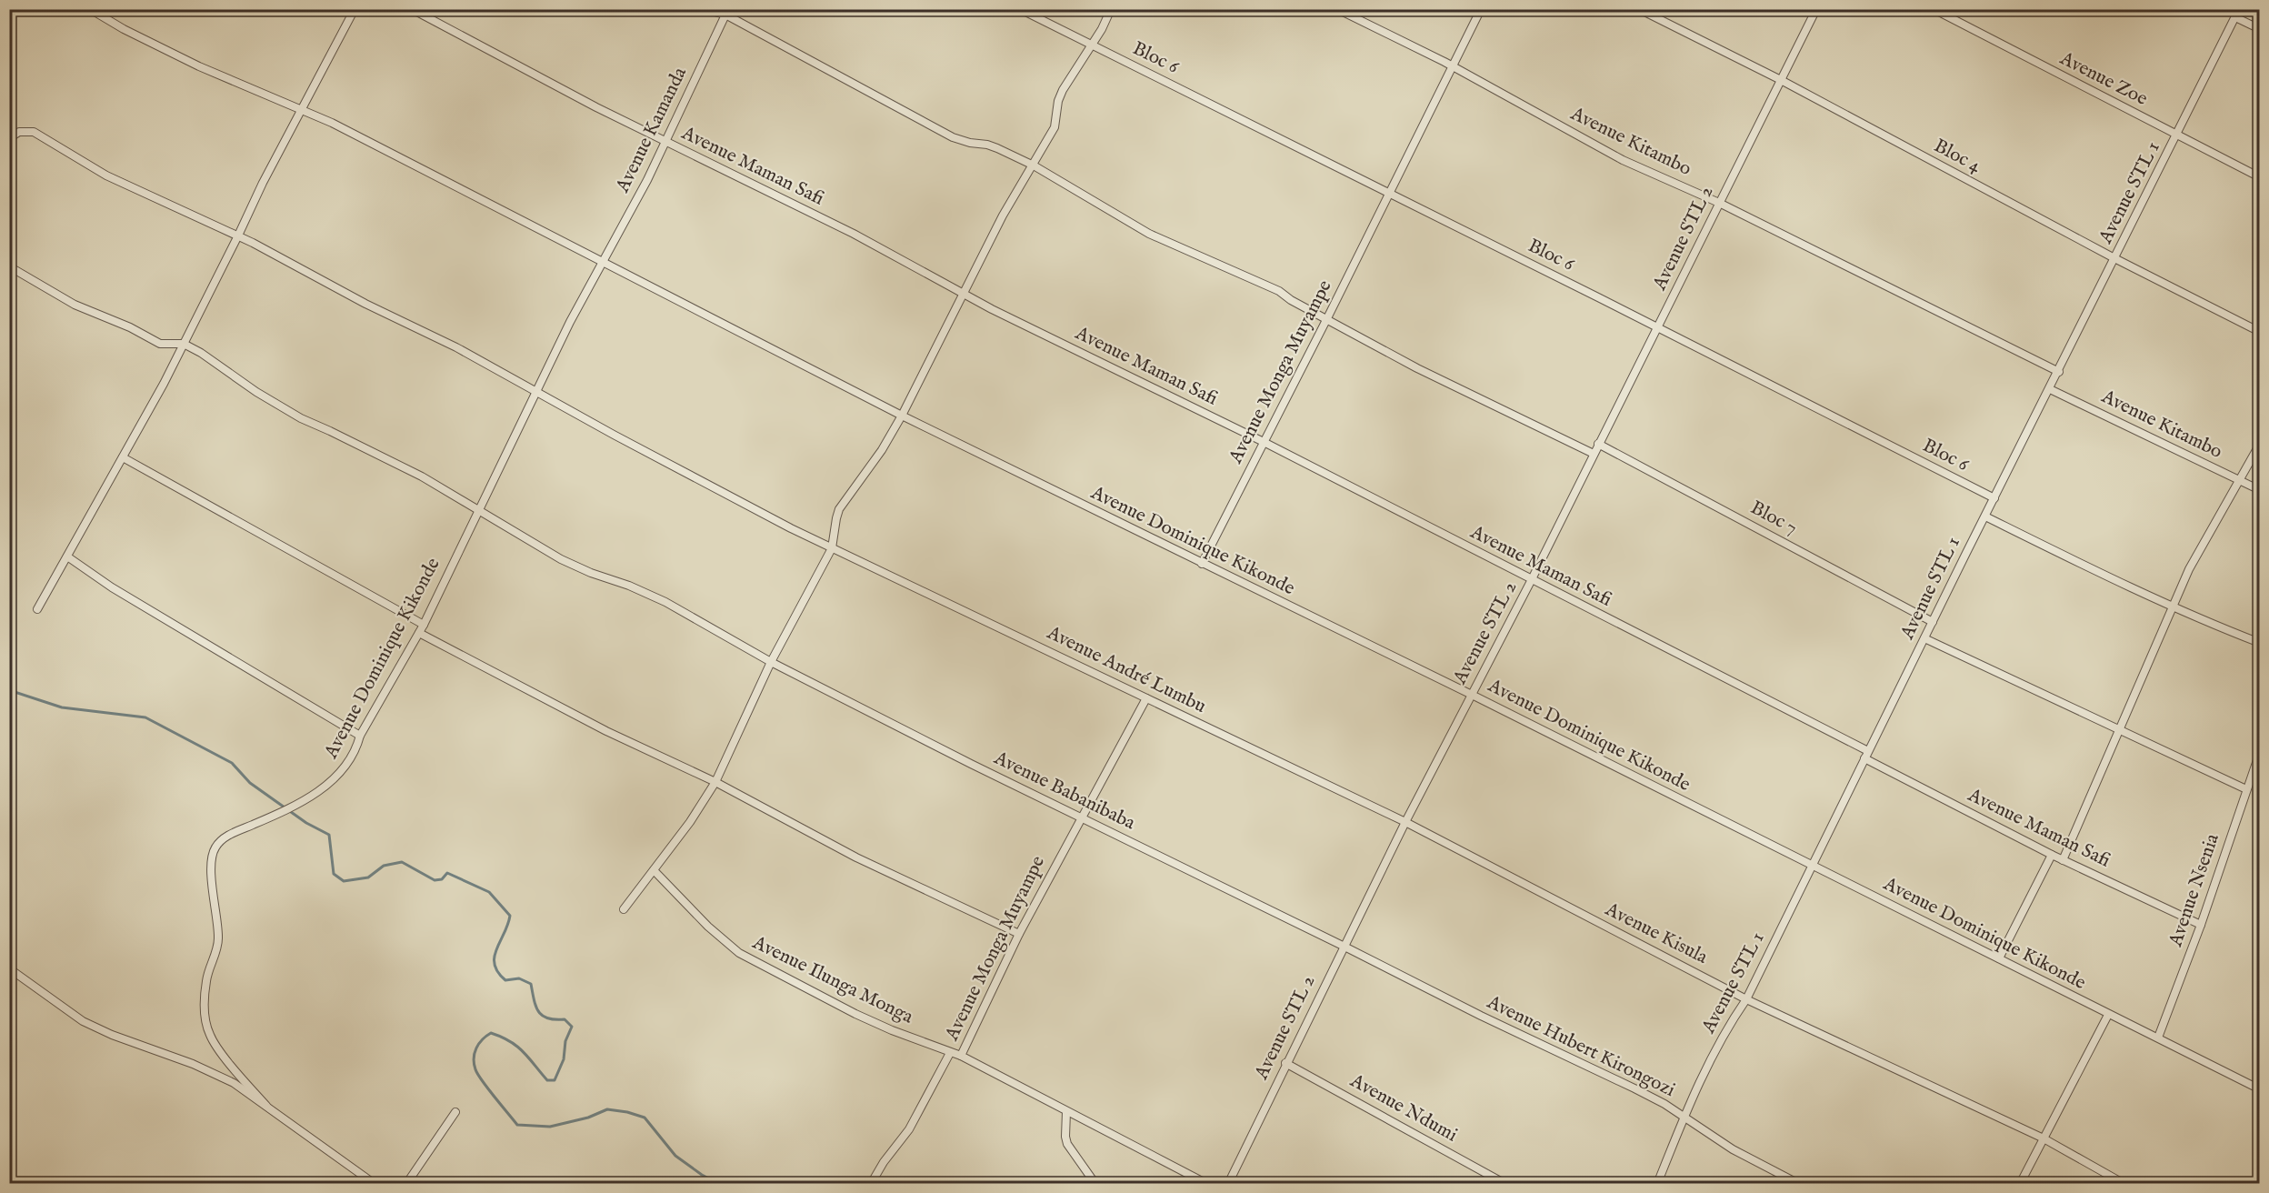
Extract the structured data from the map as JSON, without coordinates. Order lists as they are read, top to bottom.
{
  "streets": {
    "street": [
      "Bloc 6",
      "Avenue Zoe",
      "Avenue Kamanda",
      "Avenue Kitambo",
      "Bloc 4",
      "Avenue Maman Safi",
      "Avenue STL 1",
      "Avenue STL 2",
      "Avenue Monga Muyampe",
      "Bloc 7",
      "Avenue Dominique Kikonde",
      "Avenue André Lumbu",
      "Avenue Babanibaba",
      "Avenue Nsenia",
      "Avenue Kisula",
      "Avenue Ilunga Monga",
      "Avenue Hubert Kirongozi",
      "Avenue Ndumi"
    ]
  },
  "crossings": [
    ["Bloc 6", "Avenue STL 1"],
    ["Bloc 6", "Avenue STL 2"],
    ["Bloc 6", "Avenue Monga Muyampe"],
    ["Avenue Zoe", "Avenue STL 1"],
    ["Avenue Kamanda", "Avenue Maman Safi"],
    ["Avenue Kamanda", "Avenue Dominique Kikonde"],
    ["Avenue Kitambo", "Avenue STL 1"],
    ["Avenue Kitambo", "Avenue STL 2"],
    ["Avenue Kitambo", "Avenue Monga Muyampe"],
    ["Bloc 4", "Avenue STL 1"],
    ["Bloc 4", "Avenue STL 2"],
    ["Avenue Maman Safi", "Avenue STL 1"],
    ["Avenue Maman Safi", "Avenue STL 2"],
    ["Avenue Maman Safi", "Avenue Monga Muyampe"],
    ["Avenue Maman Safi", "Avenue Nsenia"],
    ["Avenue STL 1", "Bloc 7"],
    ["Avenue STL 1", "Avenue Dominique Kikonde"],
    ["Avenue STL 1", "Avenue Kisula"],
    ["Avenue STL 1", "Avenue Hubert Kirongozi"],
    ["Avenue STL 2", "Bloc 7"],
    ["Avenue STL 2", "Avenue Dominique Kikonde"],
    ["Avenue STL 2", "Avenue André Lumbu"],
    ["Avenue STL 2", "Avenue Babanibaba"],
    ["Avenue STL 2", "Avenue Kisula"],
    ["Avenue STL 2", "Avenue Hubert Kirongozi"],
    ["Avenue STL 2", "Avenue Ndumi"],
    ["Avenue Monga Muyampe", "Avenue Dominique Kikonde"],
    ["Avenue Monga Muyampe", "Avenue André Lumbu"],
    ["Avenue Monga Muyampe", "Avenue Babanibaba"],
    ["Avenue Monga Muyampe", "Avenue Ilunga Monga"],
    ["Avenue Dominique Kikonde", "Avenue André Lumbu"],
    ["Avenue Dominique Kikonde", "Avenue Babanibaba"],
    ["Avenue Dominique Kikonde", "Avenue Nsenia"],
    ["Avenue André Lumbu", "Avenue Kisula"],
    ["Avenue Babanibaba", "Avenue Hubert Kirongozi"]
  ]
}
